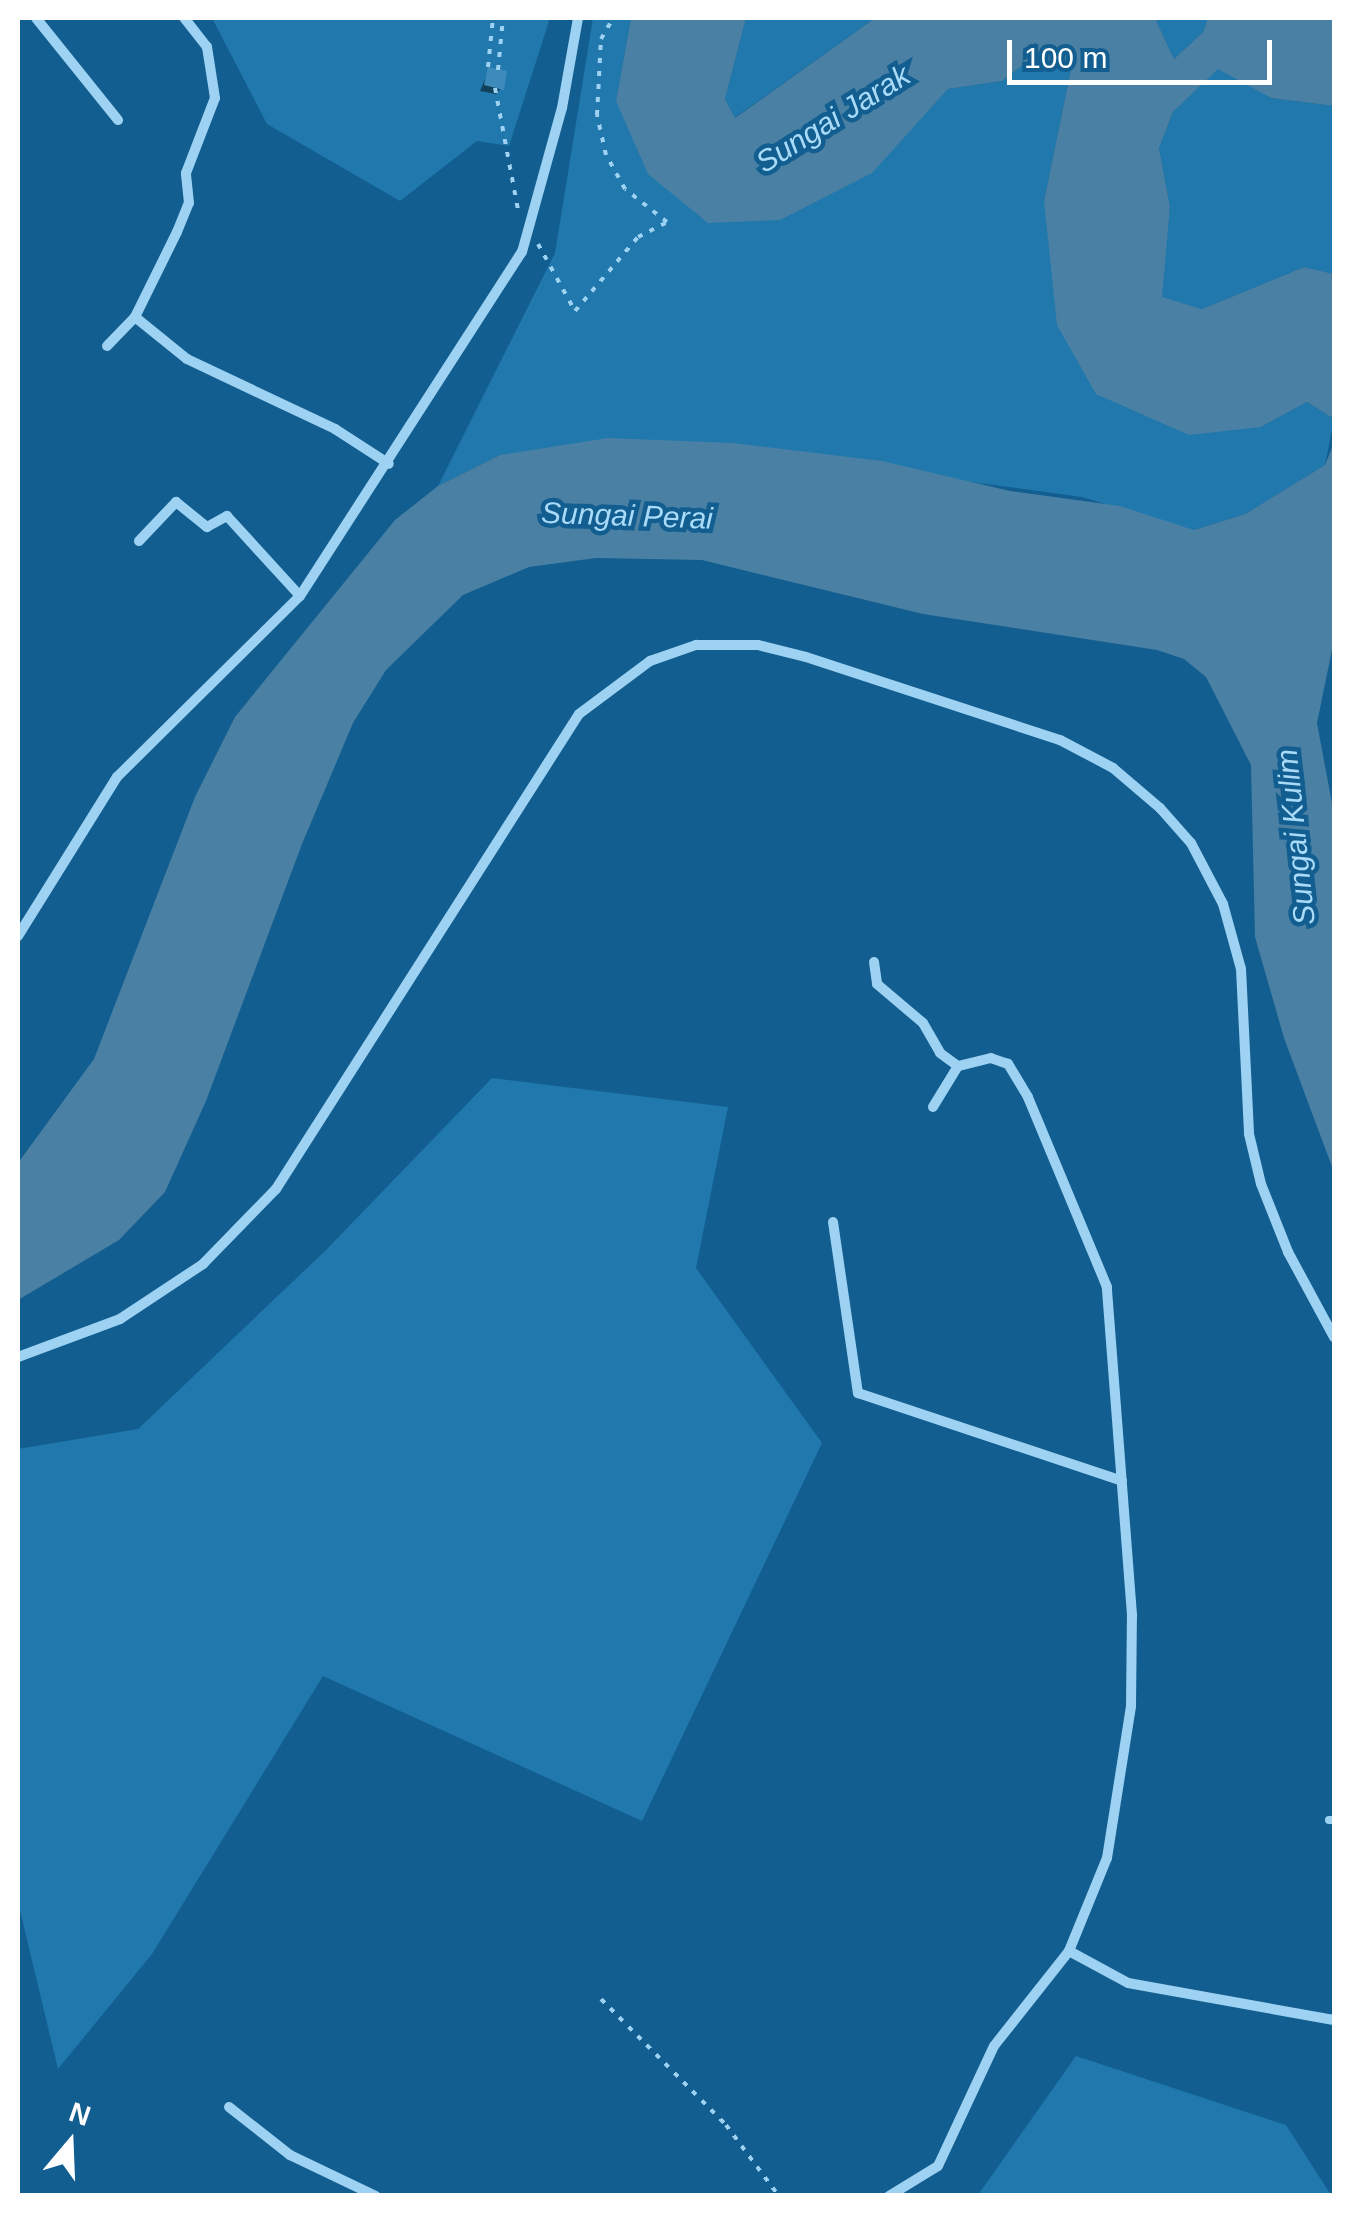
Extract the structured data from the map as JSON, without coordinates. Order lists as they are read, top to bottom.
{
  "water": ["Sungai Jarak", "Sungai Perai", "Sungai Kulim"],
  "scale_bar": "100 m",
  "north": "top"
}
